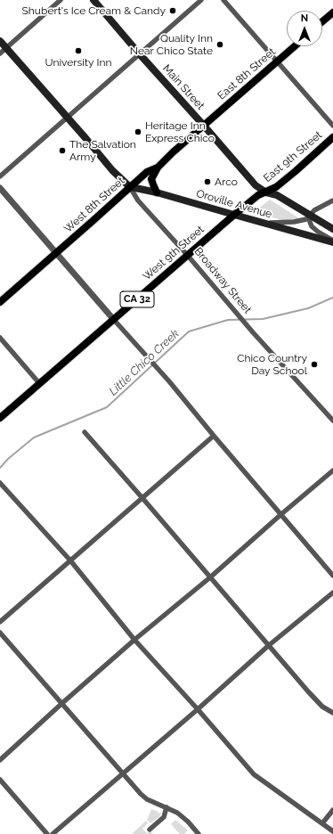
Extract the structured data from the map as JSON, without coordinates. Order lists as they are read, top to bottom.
{
  "streets": {
    "main road": [
      "East 8th Street",
      "Main Street",
      "East 9th Street",
      "Oroville Avenue",
      "West 8th Street",
      "West 9th Street",
      "Broadway Street",
      "CA 32"
    ]
  },
  "crossings": [
    ["East 8th Street", "Main Street"],
    ["East 8th Street", "West 8th Street"],
    ["Main Street", "East 9th Street"],
    ["Main Street", "West 8th Street"],
    ["Main Street", "West 9th Street"],
    ["East 9th Street", "West 9th Street"],
    ["Oroville Avenue", "West 8th Street"],
    ["Oroville Avenue", "West 9th Street"],
    ["Oroville Avenue", "Broadway Street"],
    ["West 8th Street", "Broadway Street"],
    ["West 9th Street", "Broadway Street"]
  ],
  "water": ["Little Chico Creek"],
  "places": [
    "Shubert's Ice Cream & Candy",
    "Quality Inn Near Chico State",
    "University Inn",
    "Heritage Inn Express Chico",
    "The Salvation Army",
    "Arco",
    "Chico Country Day School"
  ],
  "north": "top"
}
